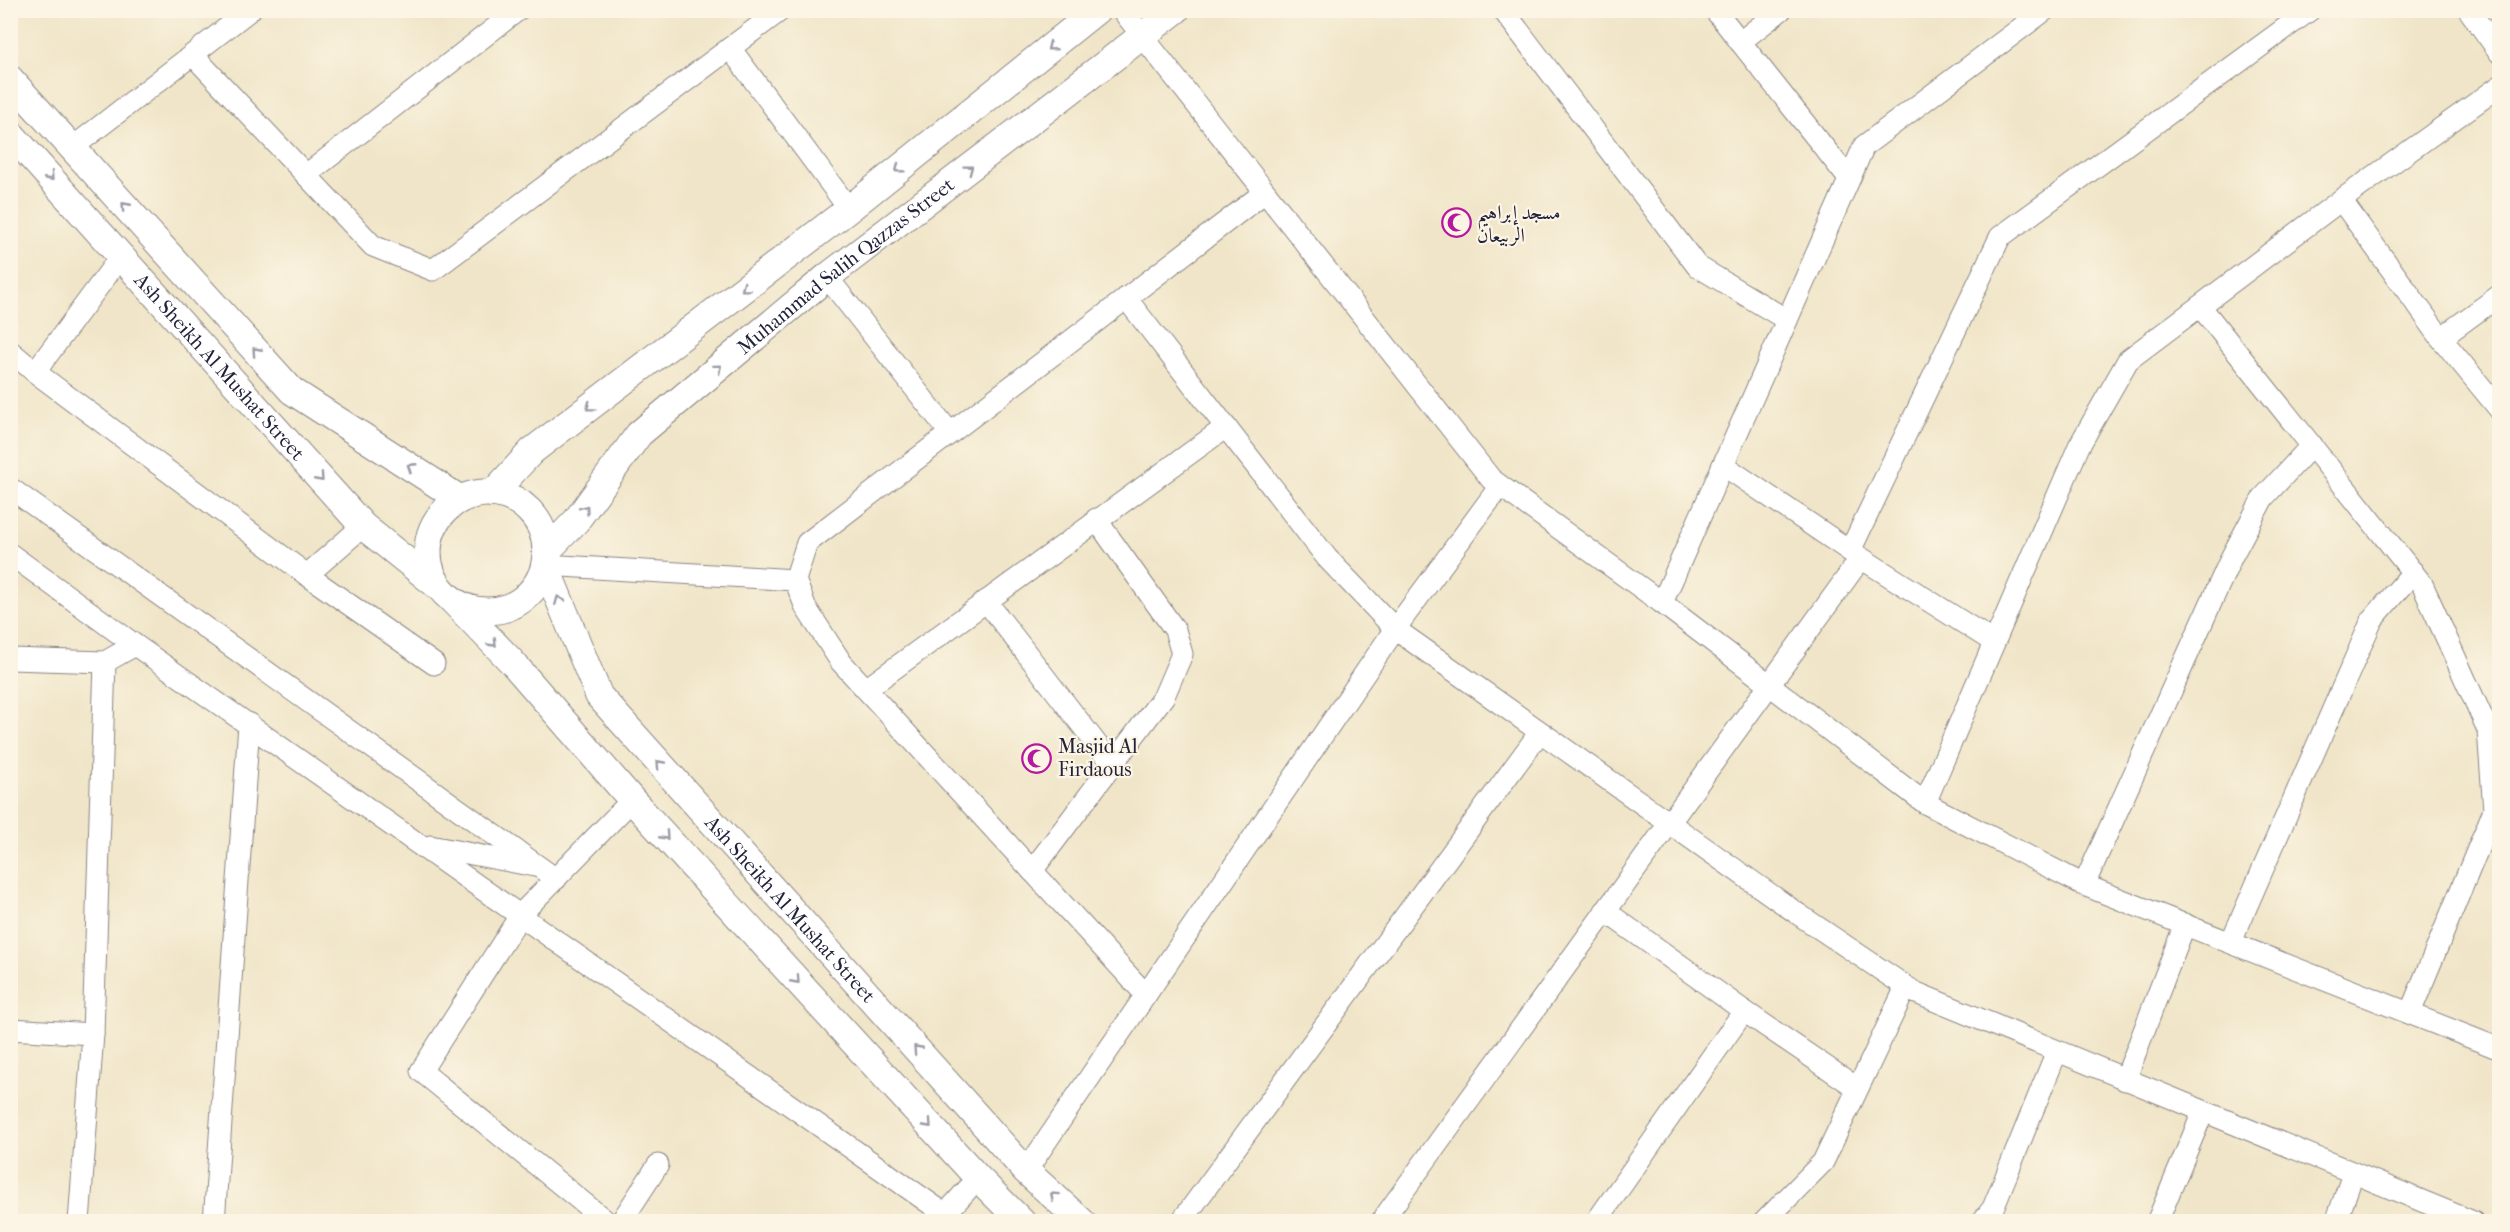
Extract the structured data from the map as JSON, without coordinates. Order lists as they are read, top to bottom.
{
  "streets": {
    "street": ["Muhammad Salih Qazzas Street", "Ash Sheikh Al Mushat Street"]
  },
  "crossings": [
    ["Muhammad Salih Qazzas Street", "Ash Sheikh Al Mushat Street"]
  ],
  "places": {
    "mosque": ["مسجد إبراهيم الربيعان", "Masjid Al Firdaous"]
  }
}
